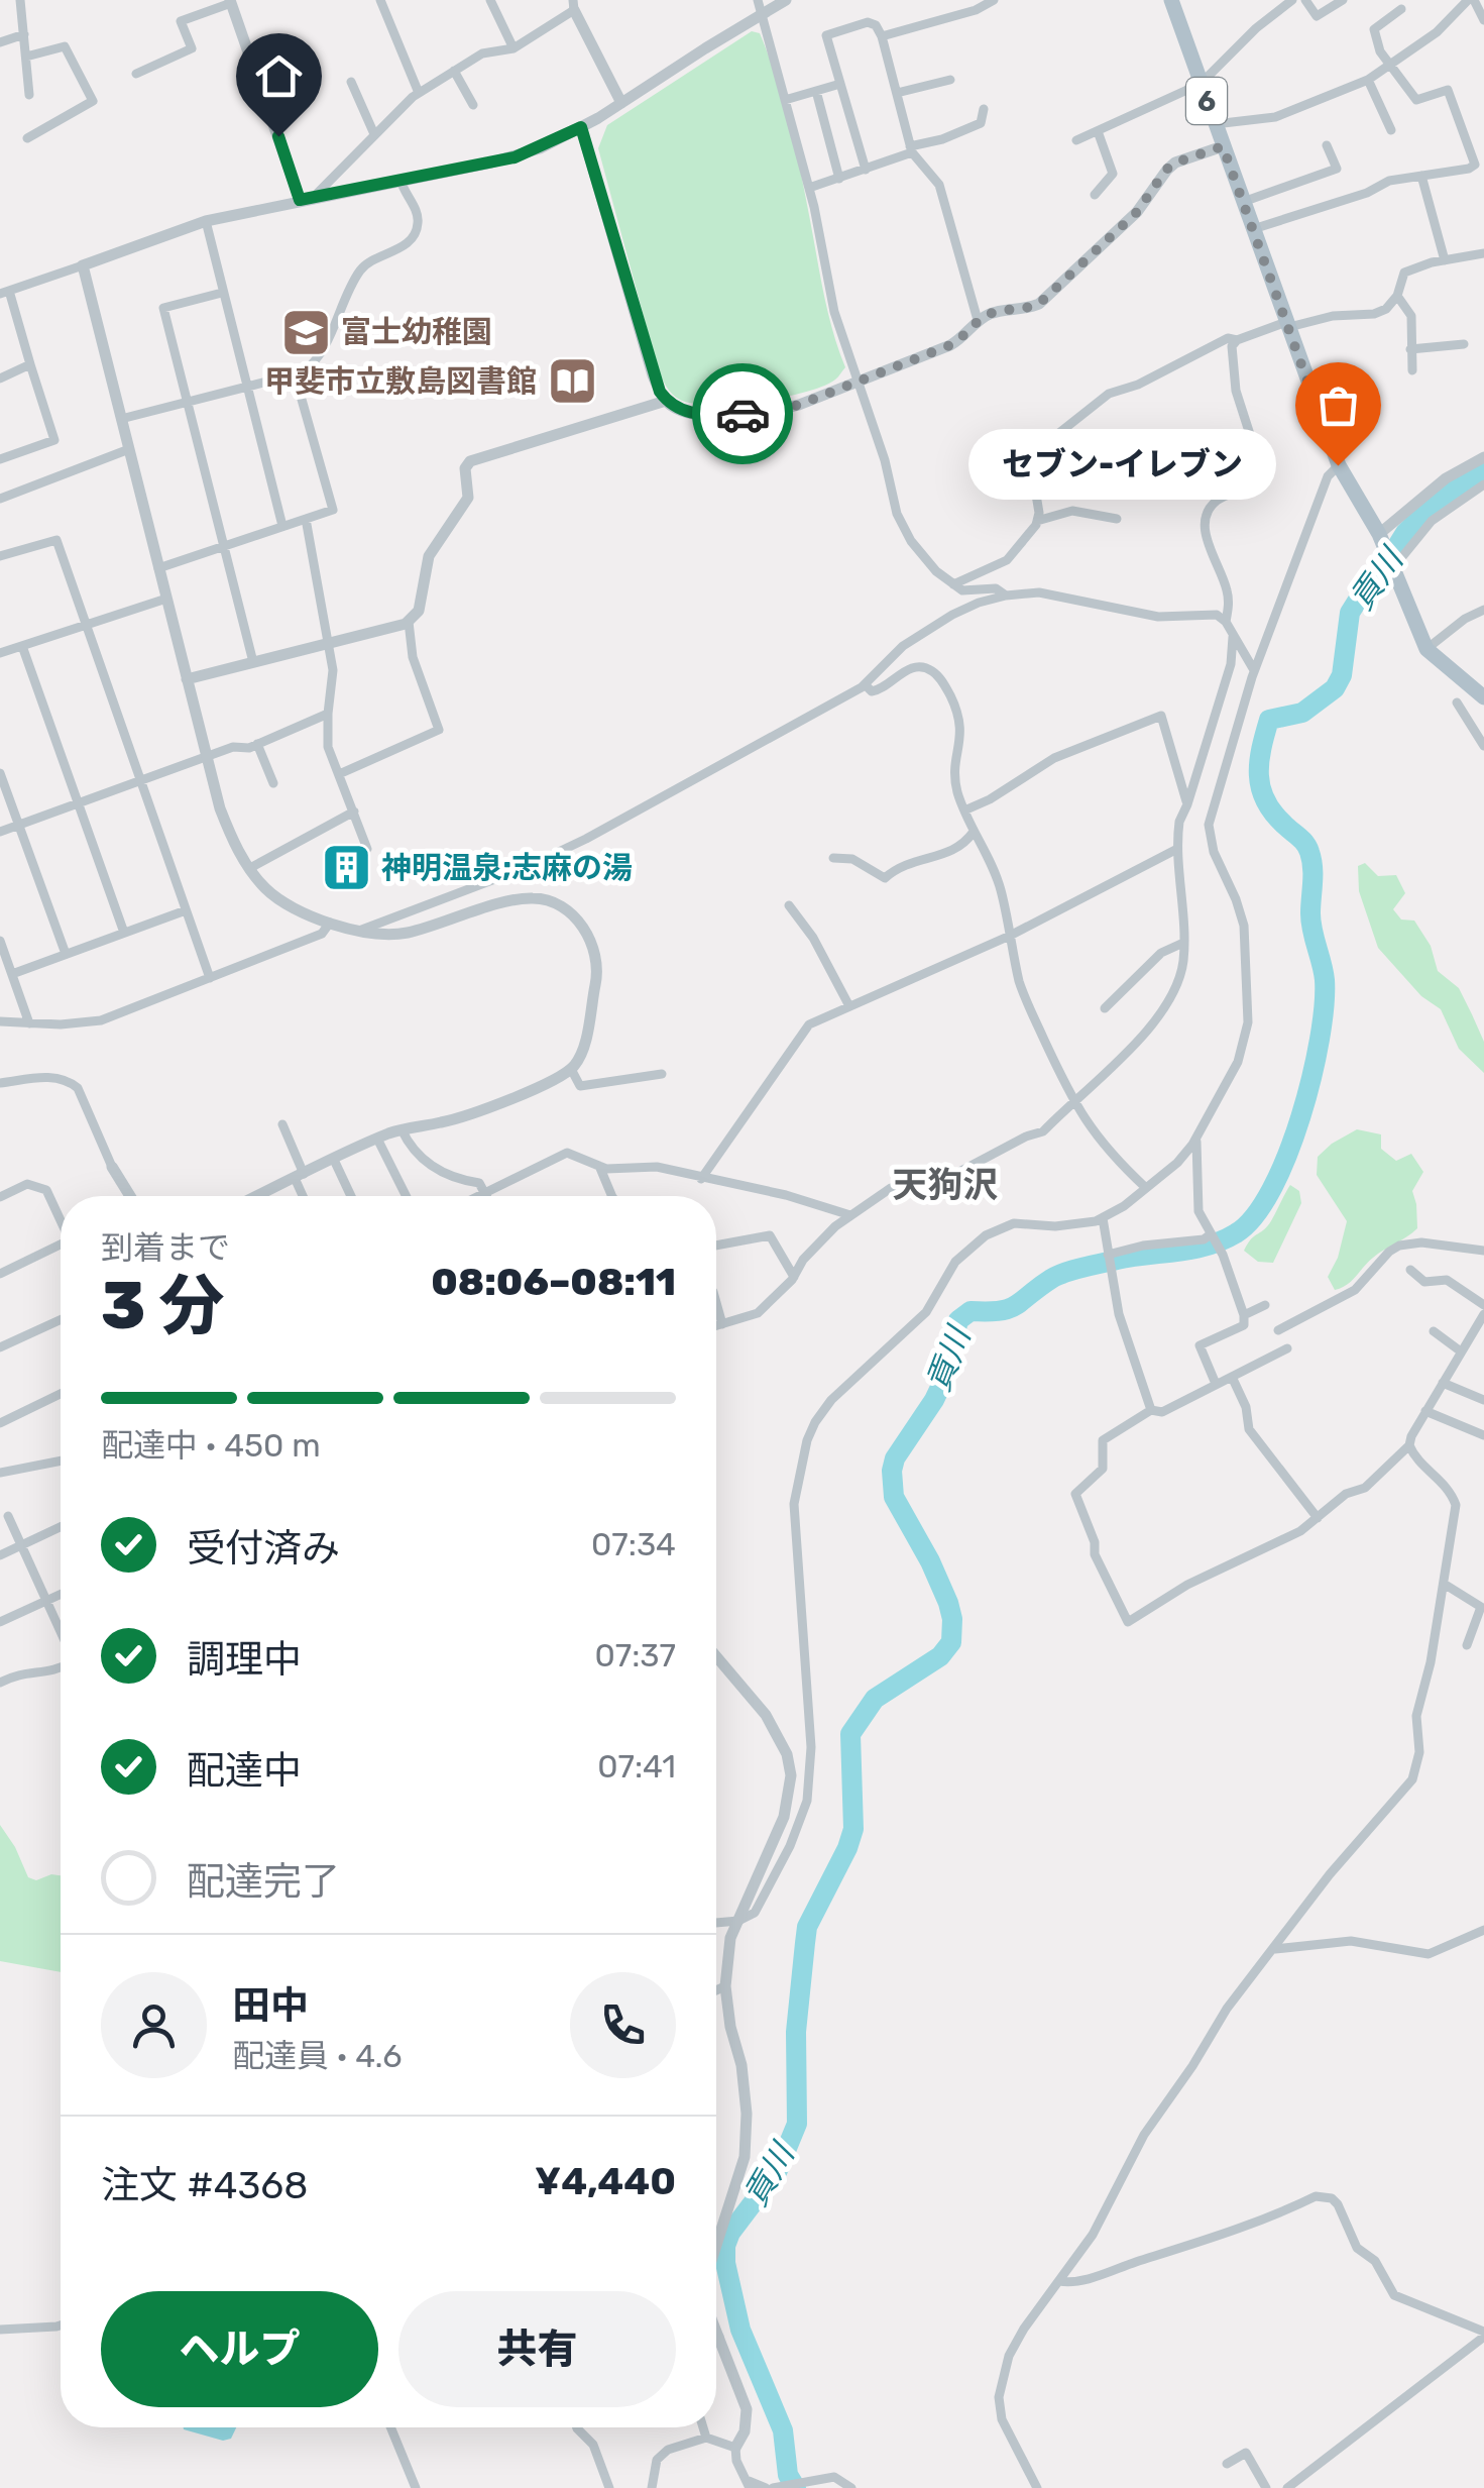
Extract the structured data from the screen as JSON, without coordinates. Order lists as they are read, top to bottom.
{
  "streets": {
    "main road": ["6"]
  },
  "districts": ["天狗沢"],
  "water": ["貢川"],
  "places": {
    "school or university": ["富士幼稚園"],
    "library": ["甲斐市立敷島図書館"],
    "other": ["セブン-イレブン"],
    "building": ["神明温泉;志麻の湯"]
  },
  "page": {
    "bubble": "セブン-イレブン",
    "heading": ["3 分", "到着まで", "08:06–08:11"],
    "panel": [
      "田中",
      "配達員 · 4.6",
      "注文 #4368",
      "¥4,440"
    ],
    "bar": "配達中 · 450 m",
    "list": [
      ["受付済み", "07:34"],
      ["調理中", "07:37"],
      ["配達中", "07:41"],
      "配達完了"
    ],
    "buttons": ["ヘルプ", "共有"]
  }
}
